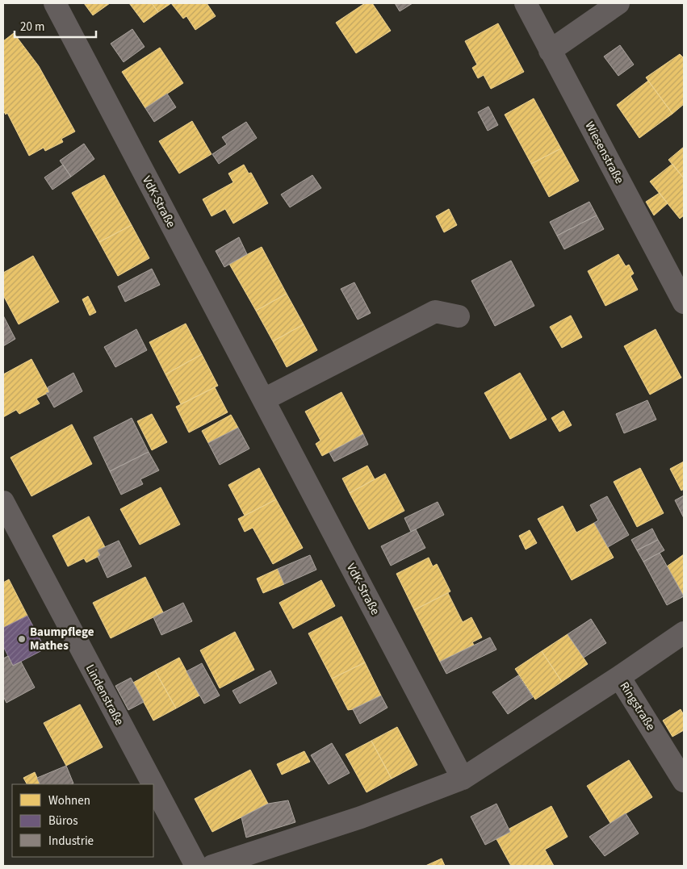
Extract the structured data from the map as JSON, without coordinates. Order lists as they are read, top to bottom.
{
  "streets": {
    "street": [
      "Wiesenstraße",
      "VdK-Straße",
      "Lindenstraße",
      "Ringstraße"
    ]
  },
  "places": ["Baumpflege Mathes"],
  "legend": ["Wohnen", "Büros", "Industrie"],
  "scale_bar": "20 m"
}
